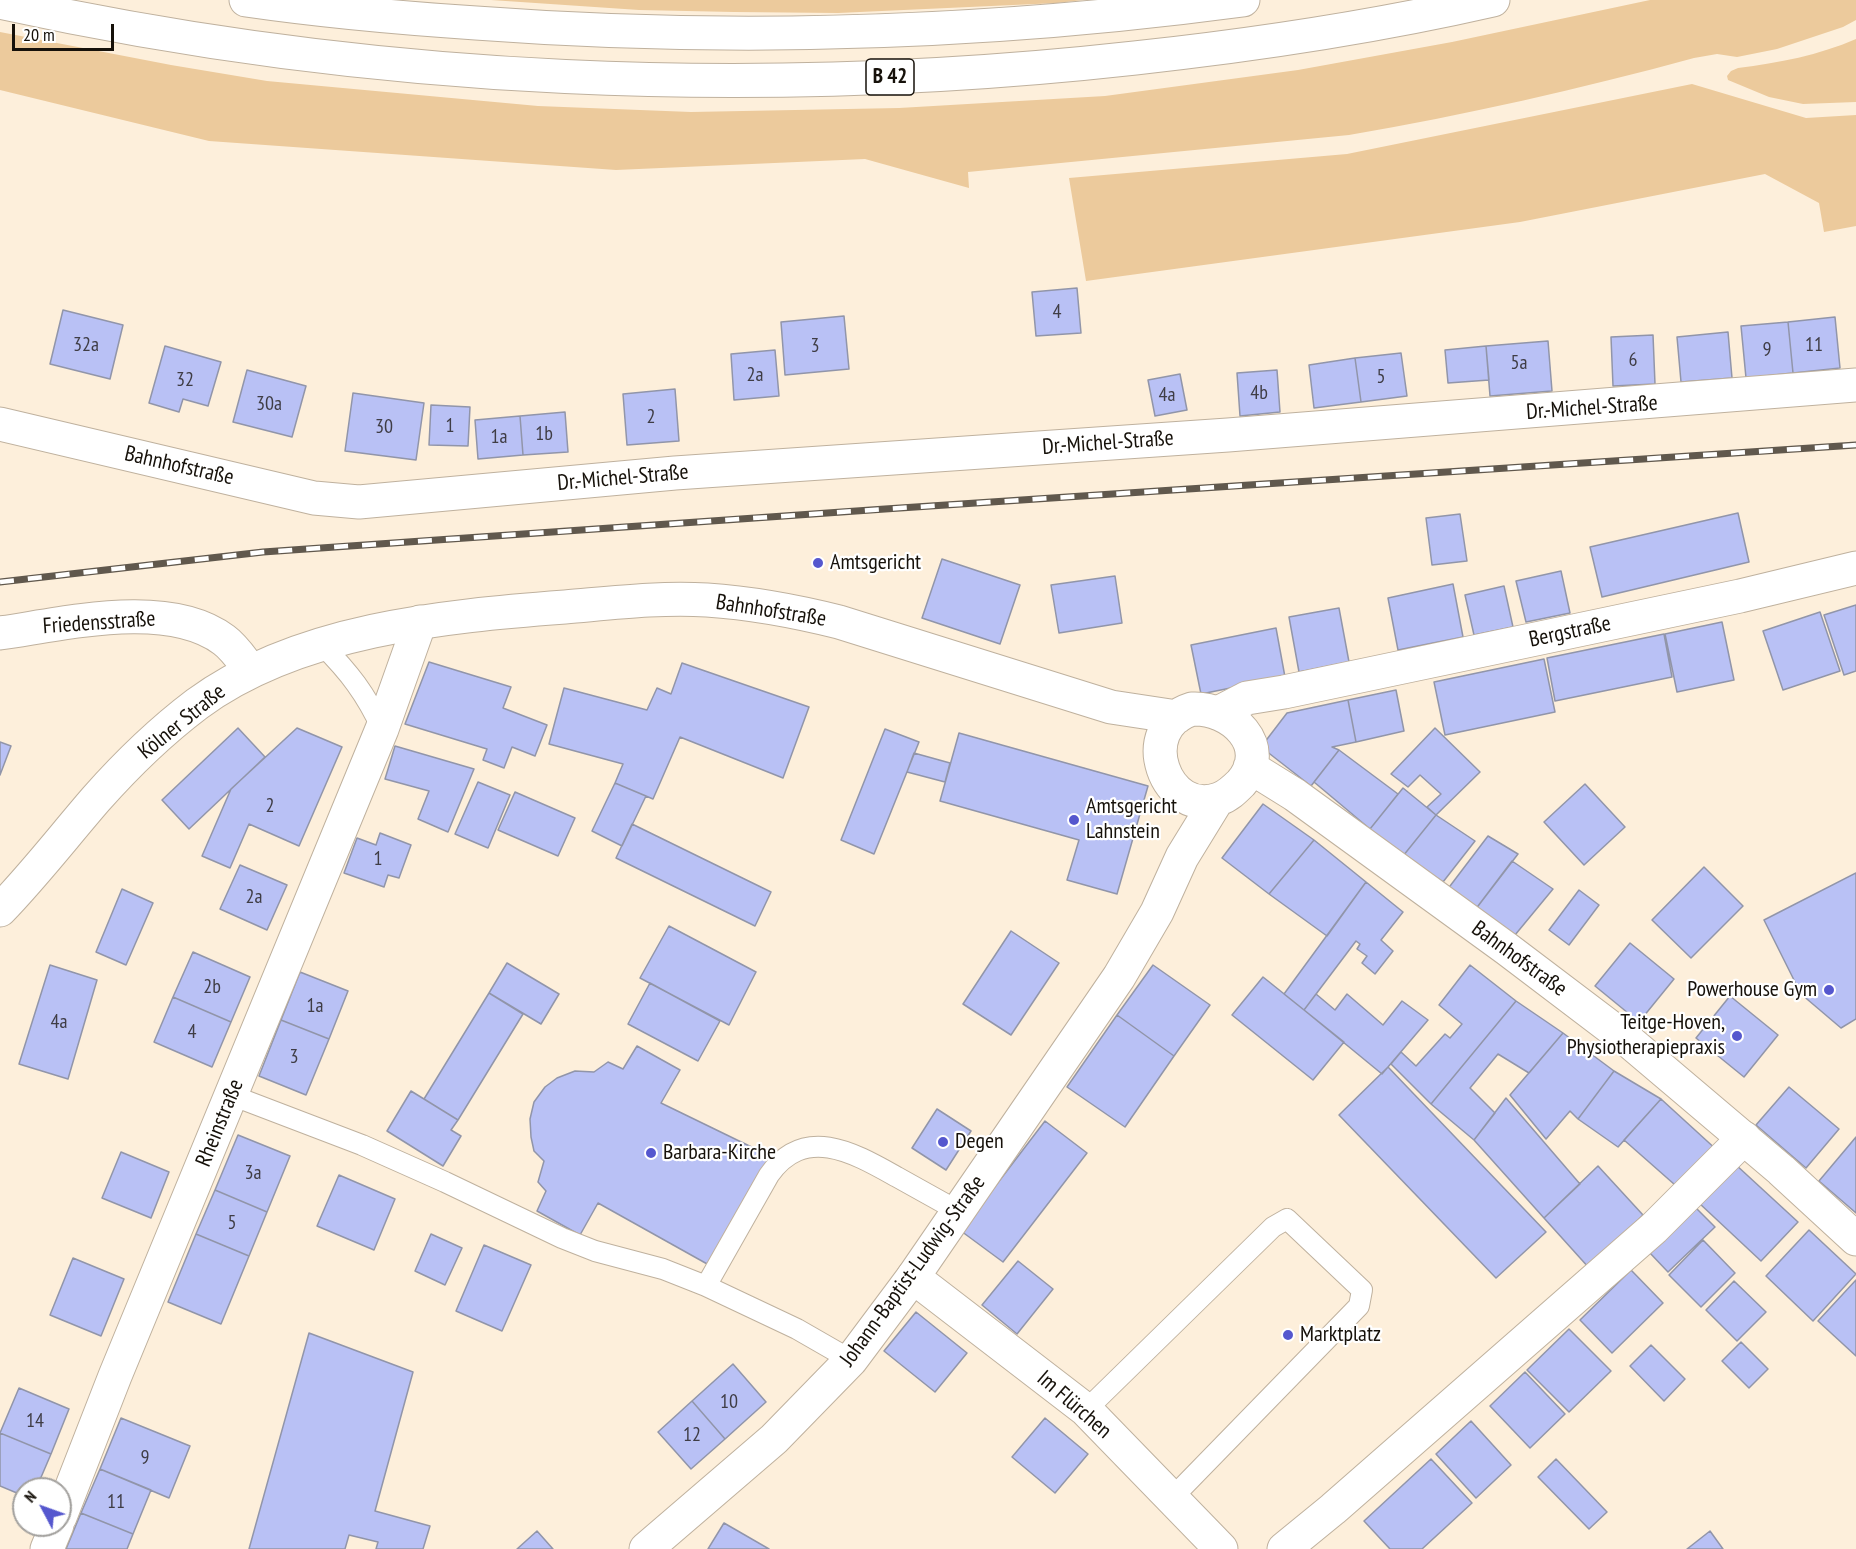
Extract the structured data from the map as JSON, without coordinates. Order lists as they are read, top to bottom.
{
  "streets": {
    "main road": [
      "B 42",
      "Dr.-Michel-Straße",
      "Bahnhofstraße",
      "Friedensstraße",
      "Bergstraße",
      "Kölner Straße",
      "Rheinstraße",
      "Johann-Baptist-Ludwig-Straße",
      "Im Flürchen"
    ]
  },
  "crossings": [
    ["Dr.-Michel-Straße", "Bahnhofstraße"],
    ["Bahnhofstraße", "Bergstraße"],
    ["Bahnhofstraße", "Kölner Straße"],
    ["Bahnhofstraße", "Rheinstraße"],
    ["Bahnhofstraße", "Johann-Baptist-Ludwig-Straße"],
    ["Friedensstraße", "Kölner Straße"],
    ["Bergstraße", "Johann-Baptist-Ludwig-Straße"],
    ["Kölner Straße", "Rheinstraße"],
    ["Johann-Baptist-Ludwig-Straße", "Im Flürchen"]
  ],
  "places": [
    "Amtsgericht",
    "Amtsgericht Lahnstein",
    "Powerhouse Gym",
    "Teitge-Hoven, Physiotherapiepraxis",
    "Degen",
    "Barbara-Kirche",
    "Marktplatz"
  ],
  "house_numbers": [
    "4",
    "32a",
    "11",
    "3",
    "9",
    "6",
    "5a",
    "2a",
    "5",
    "32",
    "4b",
    "4a",
    "30a",
    "2",
    "1",
    "30",
    "1b",
    "1a",
    "2",
    "1",
    "2a",
    "2b",
    "1a",
    "4a",
    "4",
    "3",
    "3a",
    "5",
    "10",
    "14",
    "12",
    "9",
    "11"
  ],
  "scale_bar": "20 m",
  "north": "top left"
}
